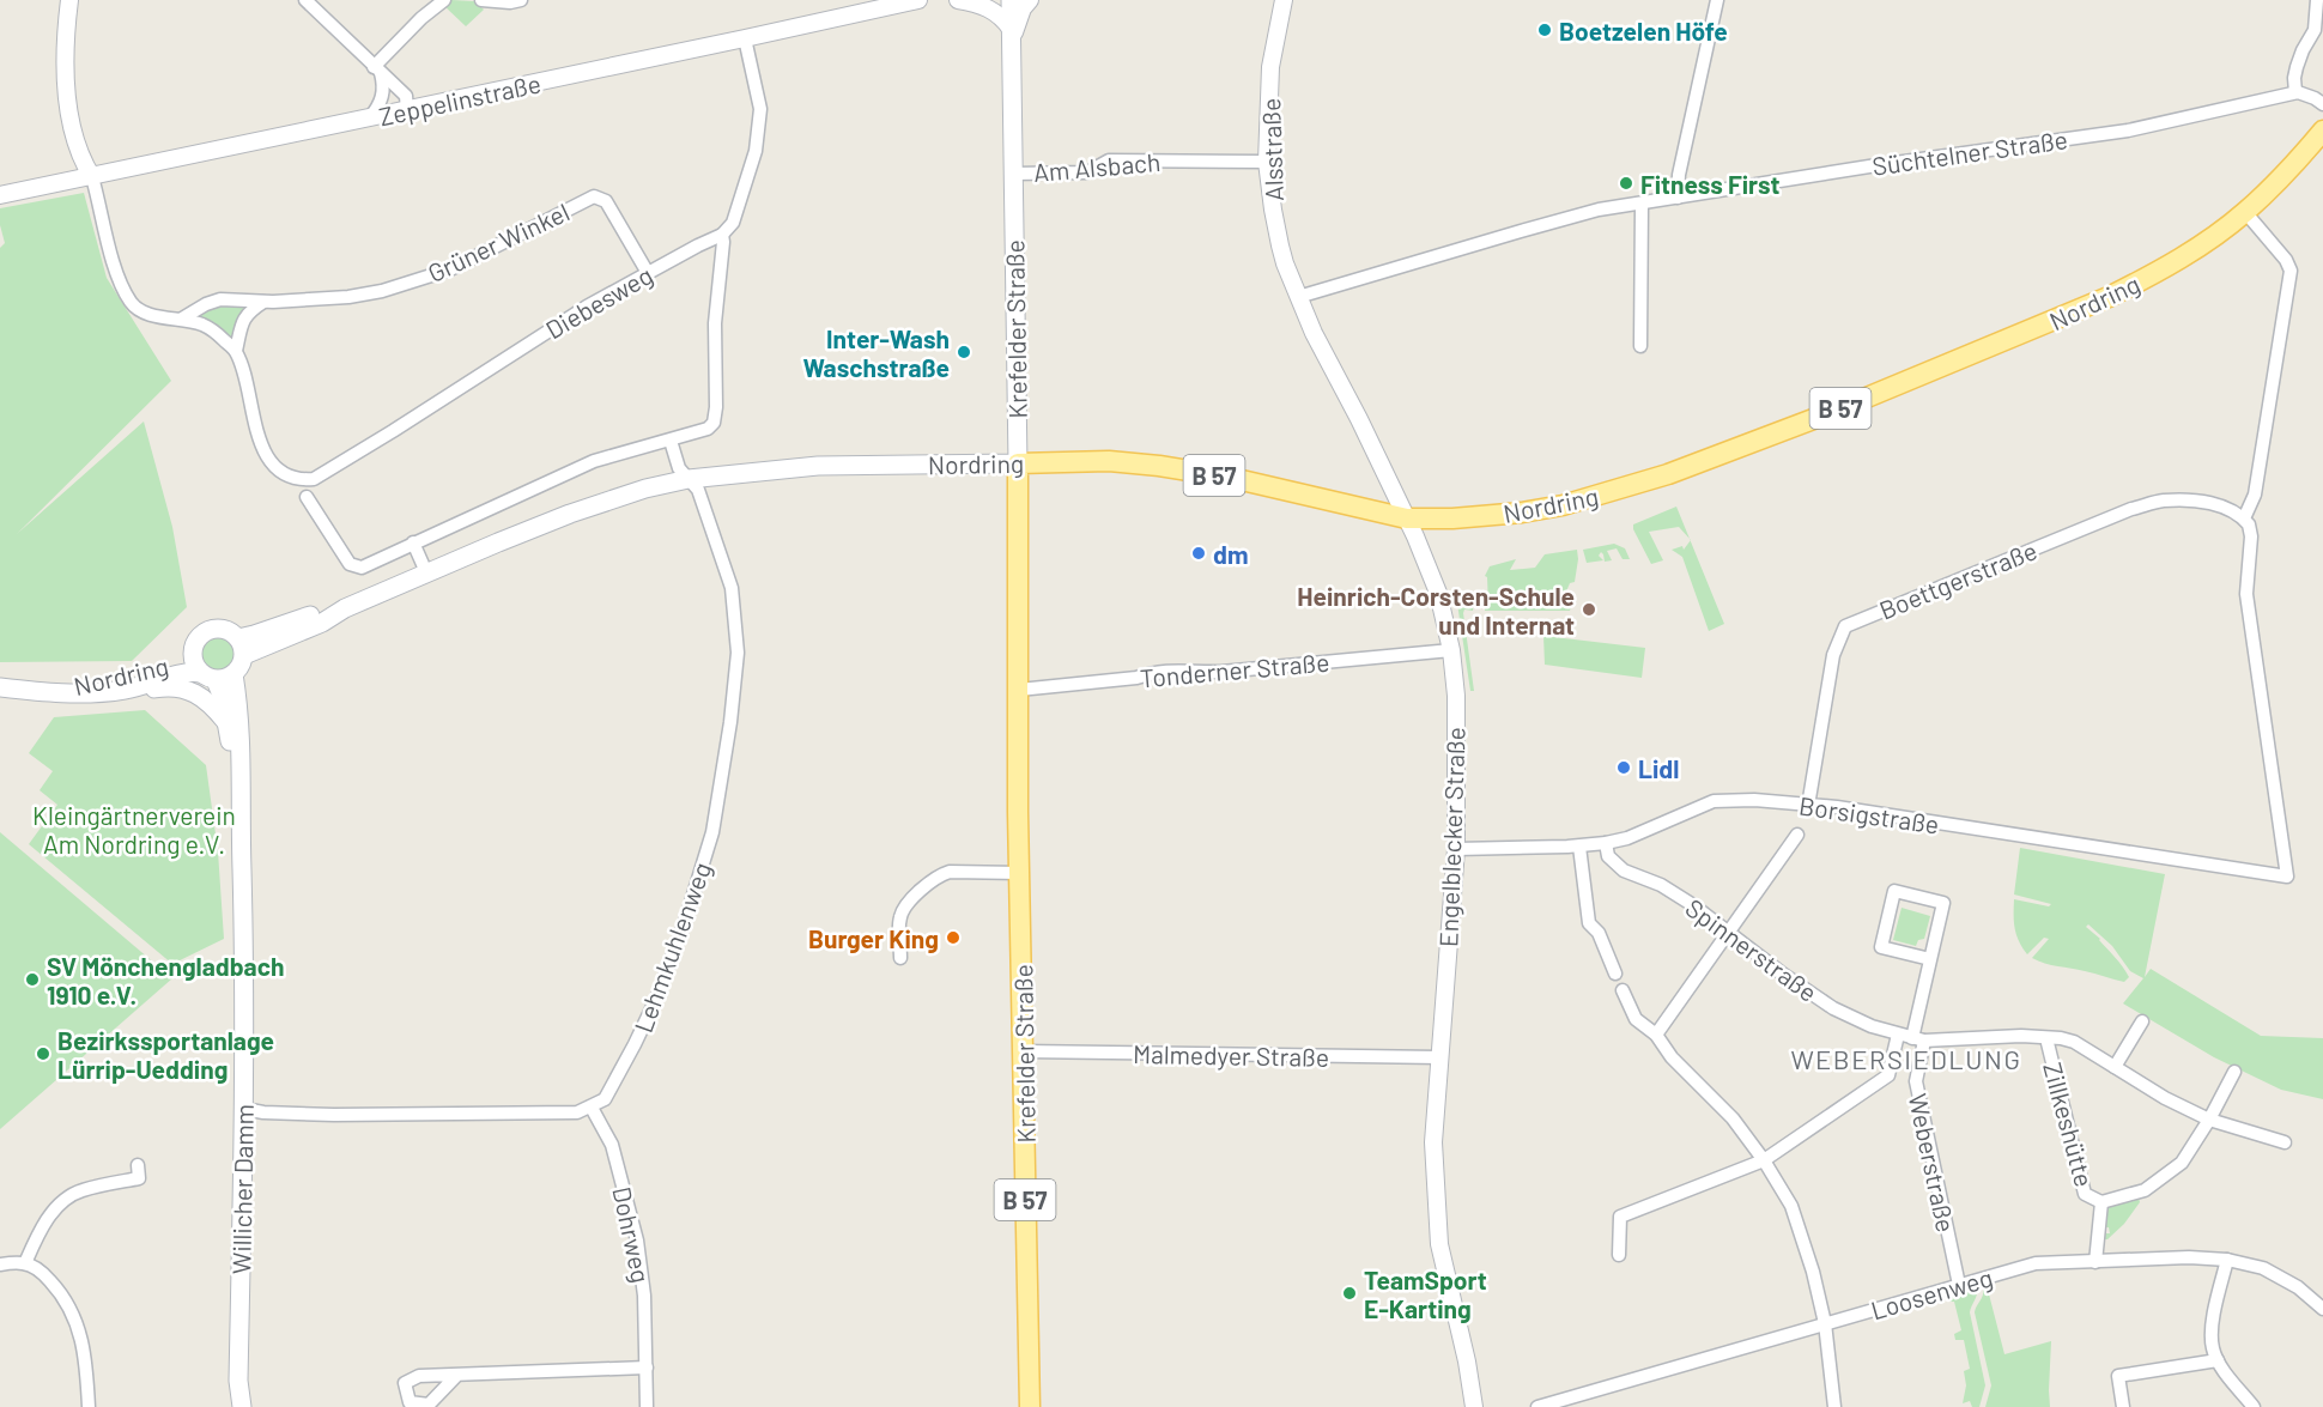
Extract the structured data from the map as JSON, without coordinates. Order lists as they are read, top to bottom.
{
  "streets": {
    "main road": [
      "Nordring",
      "Krefelder Straße",
      "B 57",
      "Willicher Damm"
    ],
    "street": [
      "Zeppelinstraße",
      "Alsstraße",
      "Süchtelner Straße",
      "Am Alsbach",
      "Grüner Winkel",
      "Diebesweg",
      "Boettgerstraße",
      "Tonderner Straße",
      "Borsigstraße",
      "Engelblecker Straße",
      "Lehmkuhlenweg",
      "Spinnerstraße",
      "Malmedyer Straße",
      "Zillkeshütte",
      "Weberstraße",
      "Dohrweg",
      "Loosenweg"
    ]
  },
  "crossings": [
    ["Alsstraße", "Süchtelner Straße"],
    ["Alsstraße", "Am Alsbach"],
    ["Alsstraße", "Engelblecker Straße"],
    ["Süchtelner Straße", "Engelblecker Straße"],
    ["Am Alsbach", "Krefelder Straße"],
    ["Grüner Winkel", "Diebesweg"],
    ["Nordring", "Krefelder Straße"],
    ["Nordring", "Engelblecker Straße"],
    ["Nordring", "Lehmkuhlenweg"],
    ["Nordring", "Willicher Damm"],
    ["Krefelder Straße", "Tonderner Straße"],
    ["Krefelder Straße", "Malmedyer Straße"],
    ["Boettgerstraße", "Borsigstraße"],
    ["Tonderner Straße", "Engelblecker Straße"],
    ["Borsigstraße", "Engelblecker Straße"],
    ["Borsigstraße", "Spinnerstraße"],
    ["Engelblecker Straße", "Malmedyer Straße"],
    ["Lehmkuhlenweg", "Dohrweg"],
    ["Spinnerstraße", "Zillkeshütte"],
    ["Spinnerstraße", "Weberstraße"],
    ["Zillkeshütte", "Loosenweg"],
    ["Weberstraße", "Loosenweg"]
  ],
  "districts": ["WEBERSIEDLUNG"],
  "parks": ["Kleingärtnerverein Am Nordring e.V."],
  "places": [
    "Boetzelen Höfe",
    "Fitness First",
    "Inter-Wash Waschstraße",
    "dm",
    "Heinrich-Corsten-Schule und Internat",
    "Lidl",
    "Burger King",
    "SV Mönchengladbach 1910 e.V.",
    "Bezirkssportanlage Lürrip-Uedding",
    "TeamSport E-Karting"
  ]
}
